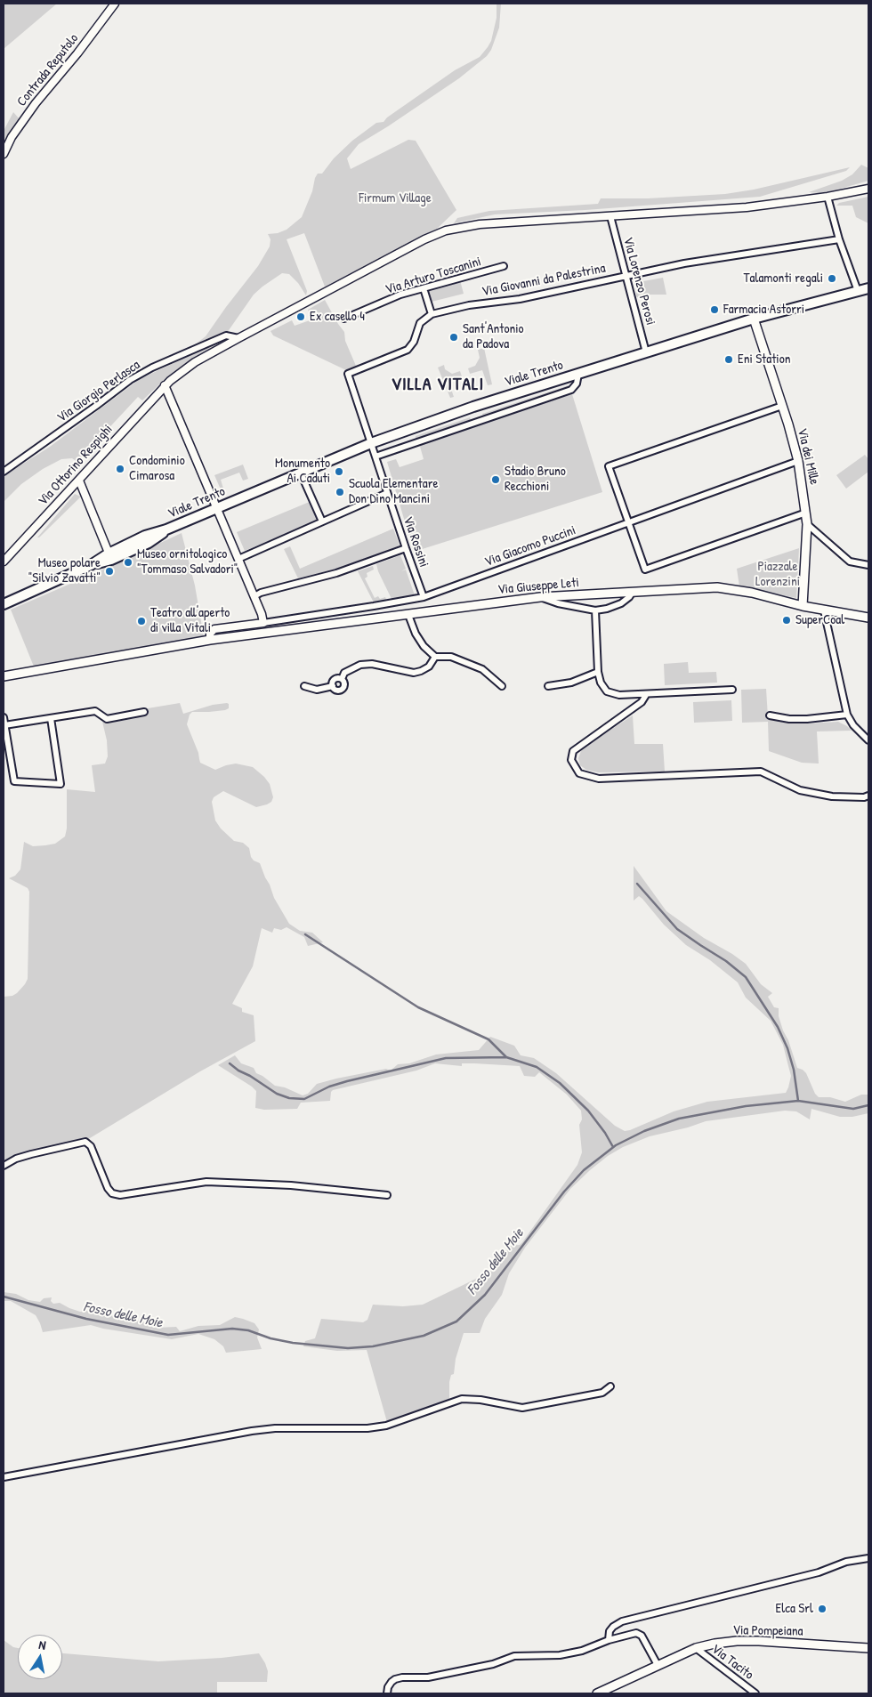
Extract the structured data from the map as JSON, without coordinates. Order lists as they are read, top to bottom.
{
  "streets": {
    "main road": [
      "Viale Trento",
      "Via dei Mille",
      "Via Giuseppe Leti",
      "Via Pompeiana"
    ],
    "street": [
      "Contrada Reputolo",
      "Via Arturo Toscanini",
      "Via Giovanni da Palestrina",
      "Via Lorenzo Perosi",
      "Via Giorgio Perlasca",
      "Via Ottorino Respighi",
      "Via Rossini",
      "Via Giacomo Puccini",
      "Via Tacito"
    ]
  },
  "crossings": [
    ["Via Giovanni da Palestrina", "Via Lorenzo Perosi"],
    ["Via Lorenzo Perosi", "Viale Trento"],
    ["Via Lorenzo Perosi", "Via Ottorino Respighi"],
    ["Viale Trento", "Via dei Mille"],
    ["Viale Trento", "Via Rossini"],
    ["Via Giorgio Perlasca", "Via Ottorino Respighi"],
    ["Via dei Mille", "Via Giacomo Puccini"],
    ["Via dei Mille", "Via Giuseppe Leti"],
    ["Via Rossini", "Via Giacomo Puccini"],
    ["Via Pompeiana", "Via Tacito"]
  ],
  "districts": ["VILLA VITALI"],
  "water": ["Fosso delle Moie"],
  "parks": ["Firmum Village", "Piazzale Lorenzini"],
  "places": [
    "Talamonti regali",
    "Farmacia Astorri",
    "Ex casello 4",
    "Sant'Antonio da Padova",
    "Eni Station",
    "Condominio Cimarosa",
    "Monumento Ai Caduti",
    "Stadio Bruno Recchioni",
    "Scuola Elementare Don Dino Mancini",
    "Museo ornitologico \"Tommaso Salvadori\"",
    "Museo polare \"Silvio Zavatti\"",
    "SuperCoal",
    "Teatro all'aperto di villa Vitali",
    "Elca Srl"
  ],
  "north": "top"
}
